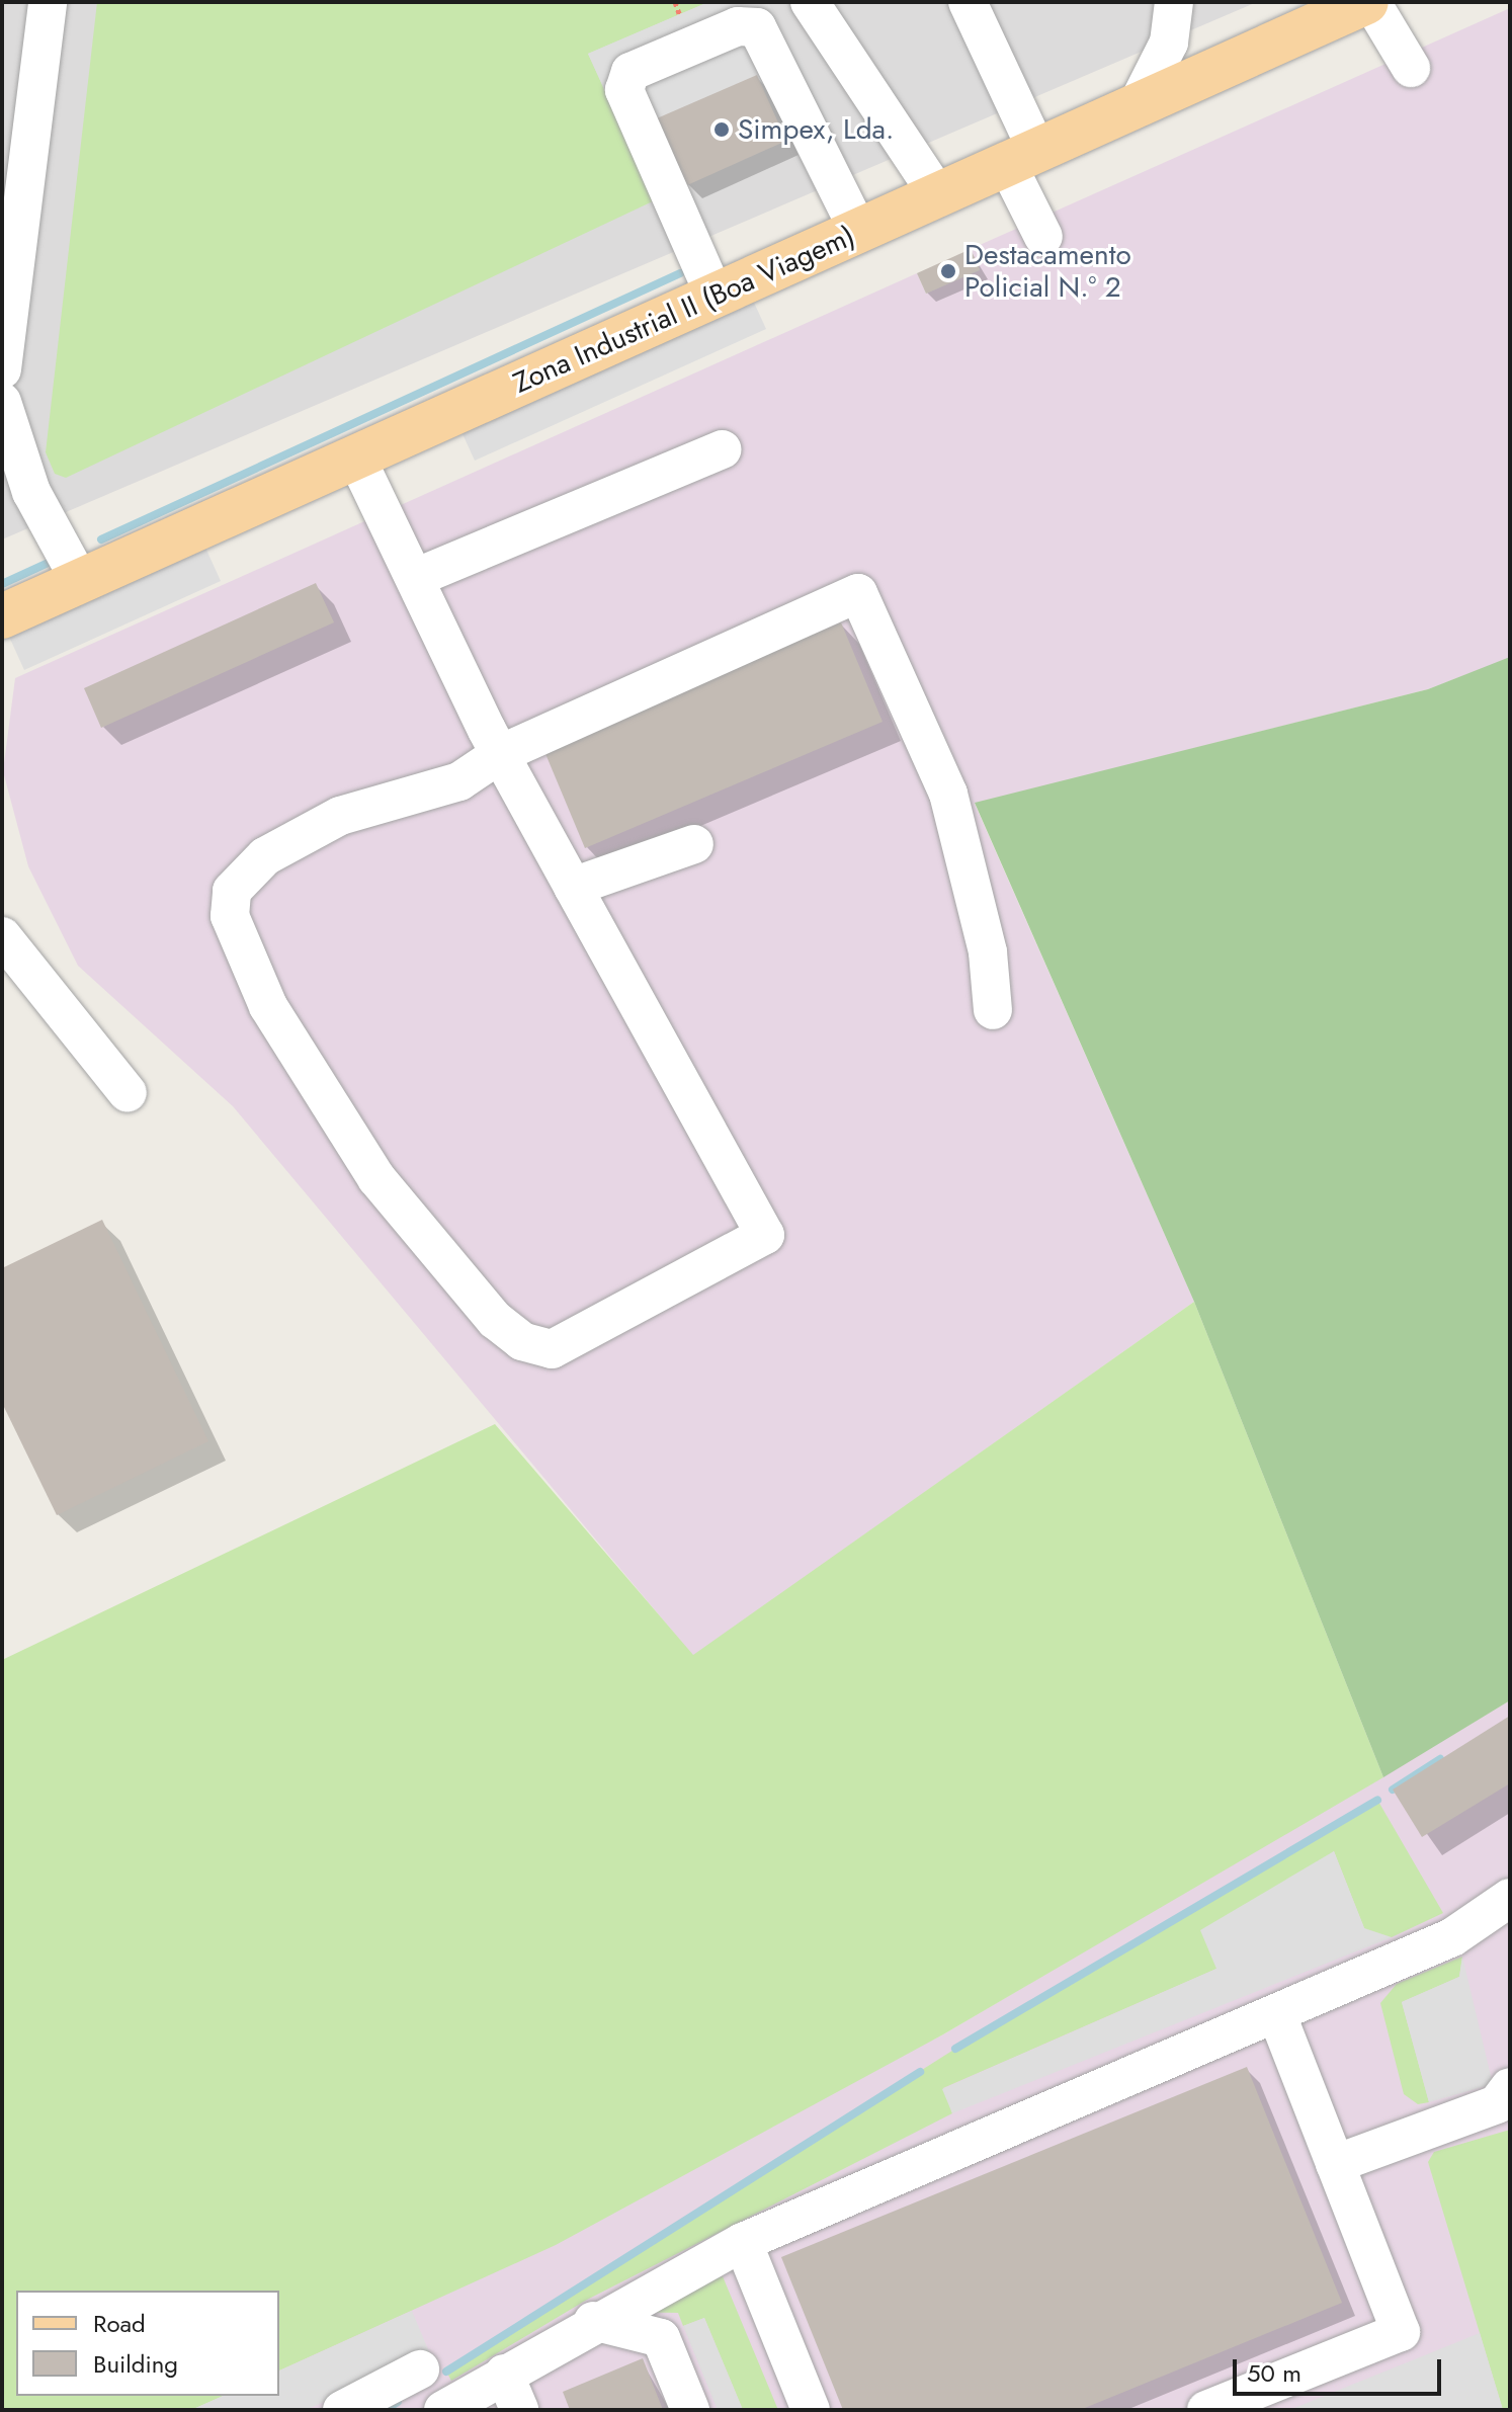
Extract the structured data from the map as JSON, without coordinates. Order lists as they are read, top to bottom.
{
  "streets": {
    "main road": ["Zona Industrial II (Boa Viagem)"]
  },
  "places": ["Simpex, Lda.", "Destacamento Policial N.º 2"],
  "legend": ["Road", "Building"],
  "scale_bar": "50 m"
}
